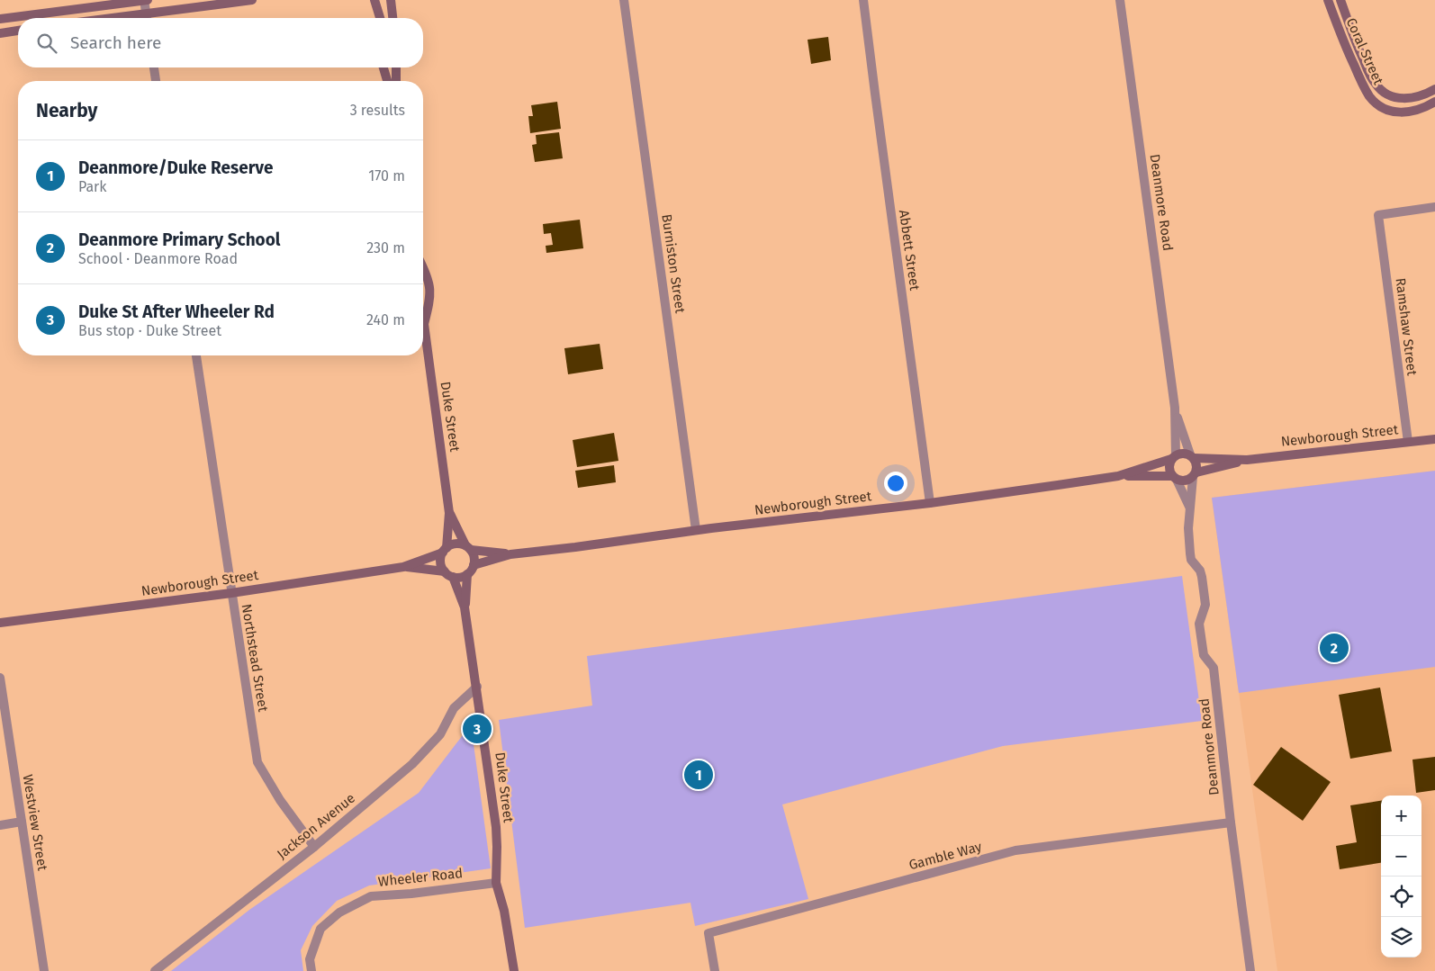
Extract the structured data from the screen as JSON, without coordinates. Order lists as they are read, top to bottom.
{
  "streets": {
    "main road": ["Coral Street", "Duke Street", "Newborough Street"],
    "street": [
      "Deanmore Road",
      "Abbett Street",
      "Burniston Street",
      "Ramshaw Street",
      "Northstead Street",
      "Westview Street",
      "Jackson Avenue",
      "Gamble Way",
      "Wheeler Road"
    ]
  },
  "crossings": [
    ["Deanmore Road", "Newborough Street"],
    ["Deanmore Road", "Gamble Way"],
    ["Abbett Street", "Newborough Street"],
    ["Burniston Street", "Newborough Street"],
    ["Ramshaw Street", "Newborough Street"],
    ["Duke Street", "Newborough Street"],
    ["Duke Street", "Jackson Avenue"],
    ["Duke Street", "Wheeler Road"],
    ["Newborough Street", "Northstead Street"],
    ["Northstead Street", "Jackson Avenue"]
  ],
  "page": {
    "search": "Search here",
    "heading": ["Nearby", "3 results"],
    "list": [
      {
        "mark": "1",
        "name": "Deanmore/Duke Reserve",
        "note": "Park",
        "value": "170 m"
      },
      {
        "mark": "2",
        "name": "Deanmore Primary School",
        "note": "School · Deanmore Road",
        "value": "230 m"
      },
      {
        "mark": "3",
        "name": "Duke St After Wheeler Rd",
        "note": "Bus stop · Duke Street",
        "value": "240 m"
      }
    ],
    "pins": ["2", "3", "1"],
    "map_buttons": ["+", "−"]
  }
}
